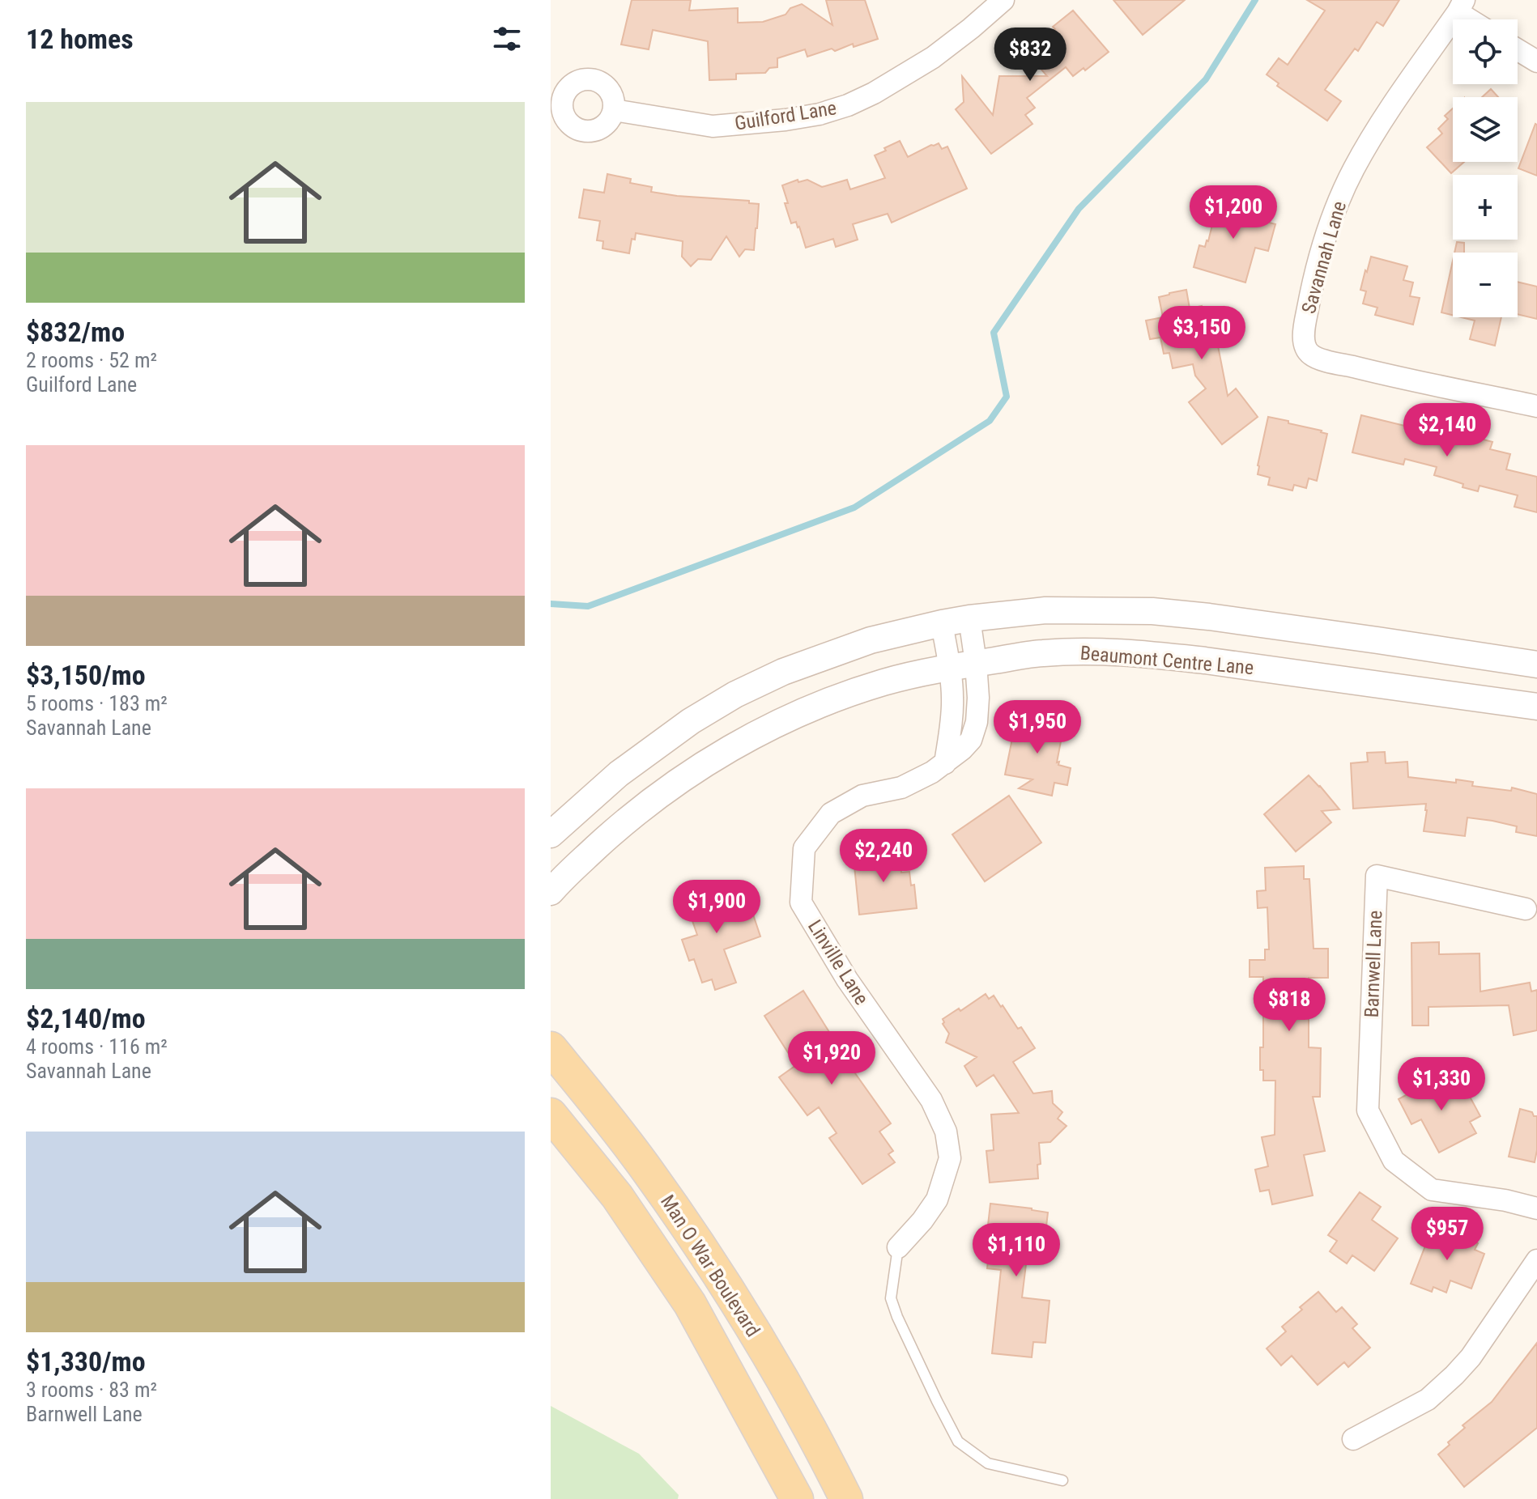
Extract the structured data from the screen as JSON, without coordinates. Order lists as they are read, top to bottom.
{
  "streets": {
    "main road": ["Man O War Boulevard"],
    "street": [
      "Guilford Lane",
      "Savannah Lane",
      "Beaumont Centre Lane",
      "Linville Lane",
      "Barnwell Lane"
    ]
  },
  "crossings": [
    ["Beaumont Centre Lane", "Linville Lane"]
  ],
  "page": {
    "heading": "12 homes",
    "map_buttons": ["+", "−"],
    "price": [
      "$832",
      "$1,200",
      "$3,150",
      "$2,140",
      "$1,950",
      "$2,240",
      "$1,900",
      "$818",
      "$1,920",
      "$1,330",
      "$957",
      "$1,110"
    ],
    "list": [
      {
        "name": "$832/mo",
        "note": "2 rooms · 52 m² · Guilford Lane"
      },
      {
        "name": "$3,150/mo",
        "note": "5 rooms · 183 m² · Savannah Lane"
      },
      {
        "name": "$2,140/mo",
        "note": "4 rooms · 116 m² · Savannah Lane"
      },
      {
        "name": "$1,330/mo",
        "note": "3 rooms · 83 m² · Barnwell Lane"
      }
    ]
  }
}
